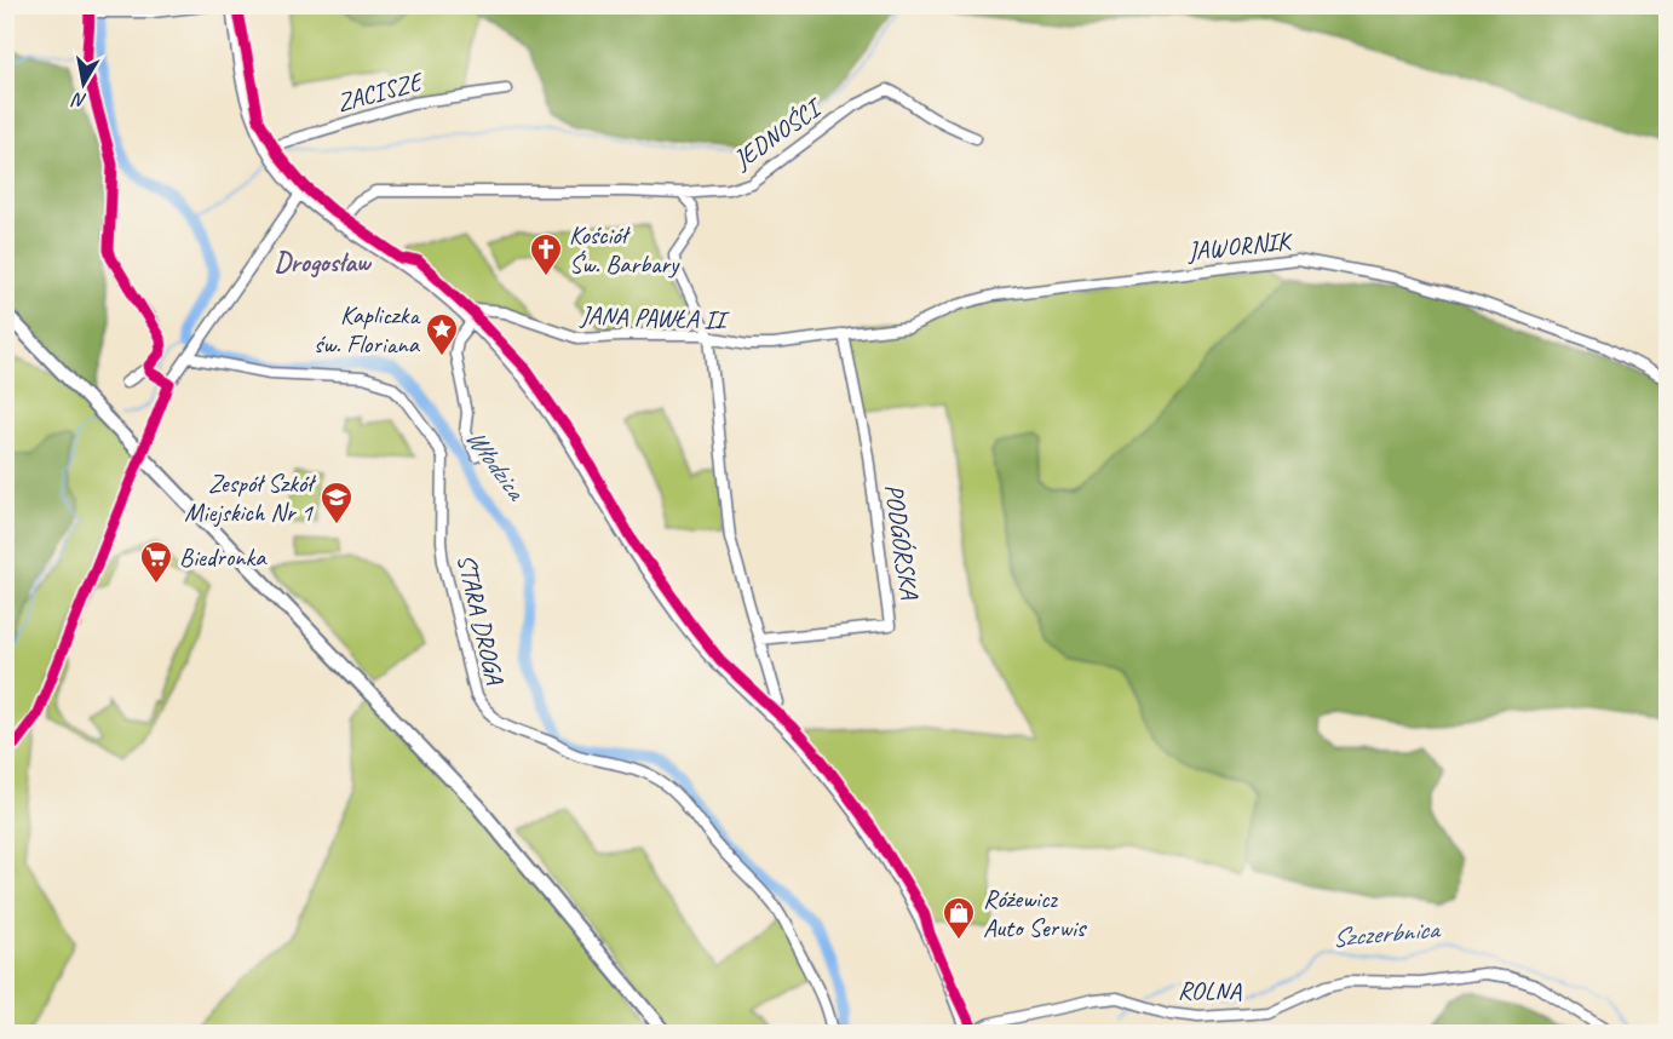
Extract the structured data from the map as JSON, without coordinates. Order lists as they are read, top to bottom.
{
  "streets": {
    "street": [
      "ZACISZE",
      "JEDNOŚCI",
      "JAWORNIK",
      "JANA PAWŁA II",
      "PODGÓRSKA",
      "STARA DROGA",
      "ROLNA"
    ]
  },
  "crossings": [
    ["JAWORNIK", "JANA PAWŁA II"],
    ["JAWORNIK", "PODGÓRSKA"],
    ["JANA PAWŁA II", "PODGÓRSKA"]
  ],
  "districts": ["Drogosław"],
  "water": ["Włodzica", "Szczerbnica"],
  "places": {
    "church": ["Kościół Św. Barbary"],
    "place": ["Kapliczka św. Floriana"],
    "school or university": ["Zespół Szkół Miejskich Nr 1"],
    "supermarket": ["Biedronka"],
    "shop": ["Różewicz Auto Serwis"]
  },
  "north": "bottom"
}
